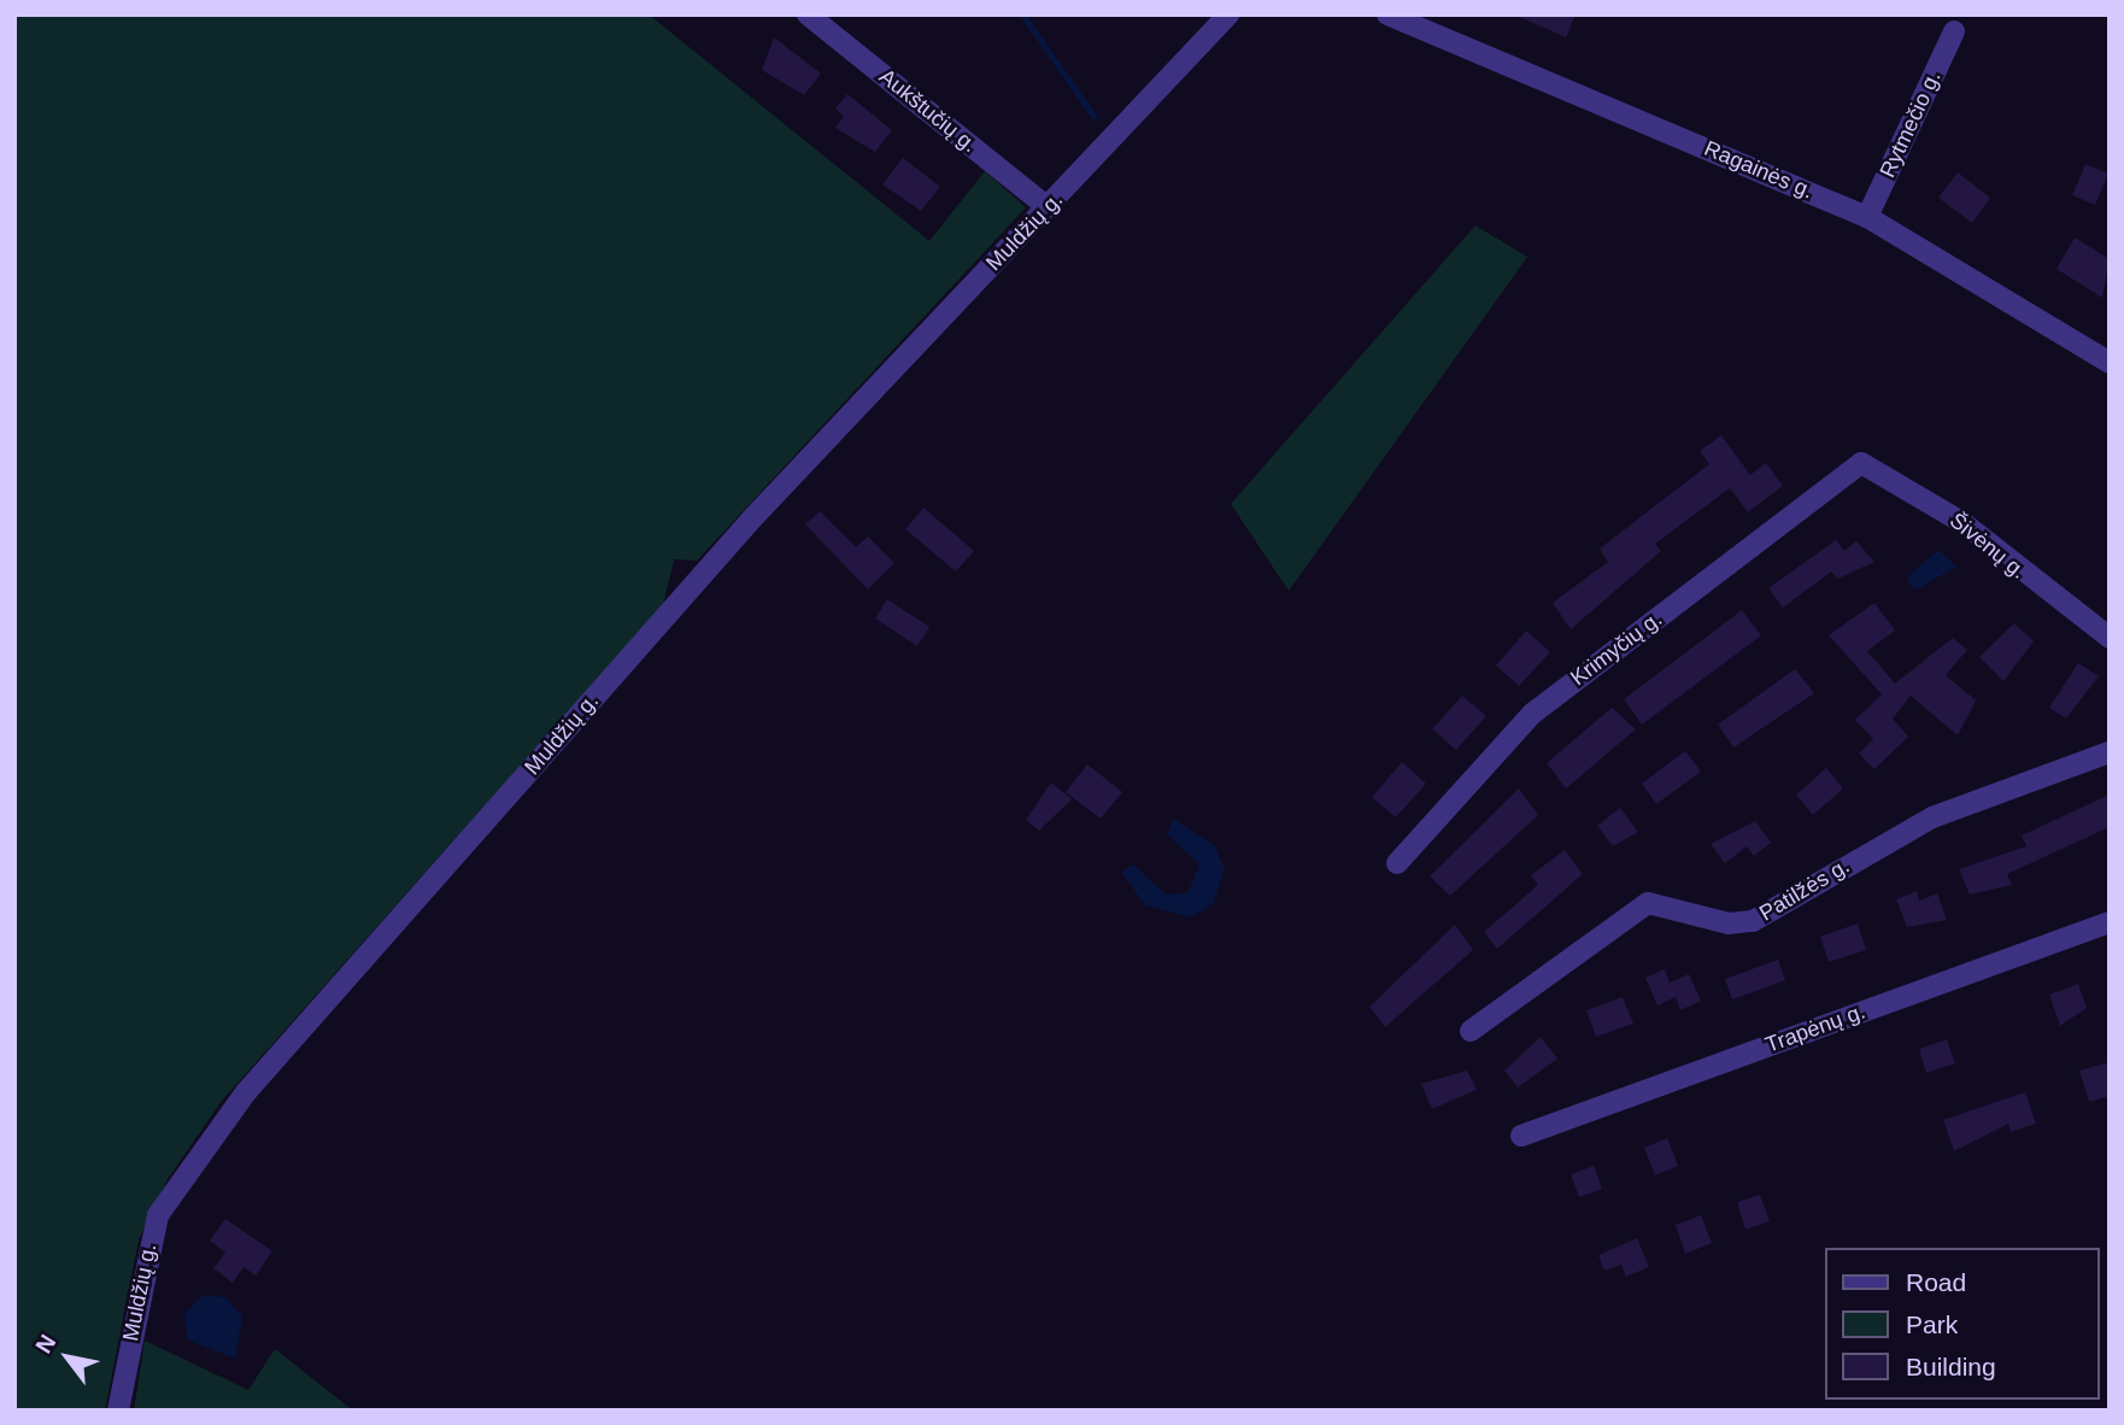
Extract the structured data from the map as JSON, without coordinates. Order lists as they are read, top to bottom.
{
  "streets": {
    "street": [
      "Aukštučių g.",
      "Rytmečio g.",
      "Ragainės g.",
      "Muldžių g.",
      "Šivėnų g.",
      "Krimyčių g.",
      "Patilžės g.",
      "Trapėnų g."
    ]
  },
  "crossings": [
    ["Aukštučių g.", "Muldžių g."],
    ["Rytmečio g.", "Ragainės g."],
    ["Šivėnų g.", "Krimyčių g."]
  ],
  "legend": ["Road", "Park", "Building"],
  "north": "top left"
}
